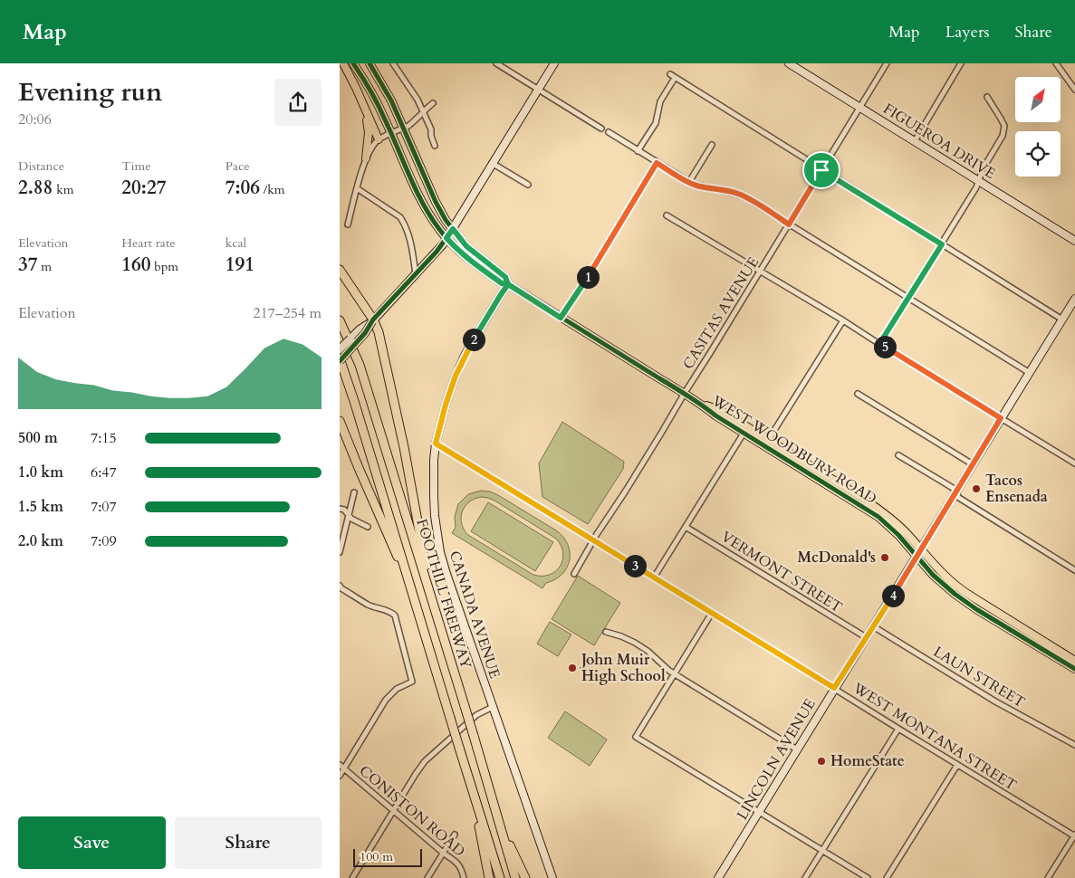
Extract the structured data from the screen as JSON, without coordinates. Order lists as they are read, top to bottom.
{
  "streets": {
    "highway": ["FOOTHILL FREEWAY"],
    "main road": ["WEST WOODBURY ROAD"],
    "street": [
      "FIGUEROA DRIVE",
      "CASITAS AVENUE",
      "VERMONT STREET",
      "CANADA AVENUE",
      "LAUN STREET",
      "WEST MONTANA STREET",
      "LINCOLN AVENUE",
      "CONISTON ROAD"
    ]
  },
  "crossings": [
    ["FIGUEROA DRIVE", "CASITAS AVENUE"],
    ["CASITAS AVENUE", "WEST WOODBURY ROAD"],
    ["CASITAS AVENUE", "WEST MONTANA STREET"],
    ["WEST WOODBURY ROAD", "CANADA AVENUE"],
    ["WEST WOODBURY ROAD", "LINCOLN AVENUE"],
    ["VERMONT STREET", "LINCOLN AVENUE"],
    ["CANADA AVENUE", "WEST MONTANA STREET"],
    ["LAUN STREET", "LINCOLN AVENUE"],
    ["WEST MONTANA STREET", "LINCOLN AVENUE"]
  ],
  "places": [
    "Tacos Ensenada",
    "McDonald's",
    "John Muir High School",
    "HomeState"
  ],
  "scale_bar": "100 m",
  "north": "top right",
  "page": {
    "header": "Map",
    "nav": ["Map", "Layers", "Share"],
    "heading": ["Evening run", "20:06"],
    "stats": [
      ["Distance", "2.88 km"],
      ["Time", "20:27"],
      ["Pace", "7:06 /km"],
      ["Elevation", "37 m"],
      ["Heart rate", "160 bpm"],
      ["kcal", "191"]
    ],
    "pins": [
      "1",
      "2",
      "5",
      "3",
      "4"
    ],
    "chart": ["Elevation", "217–254 m"],
    "list": [
      {
        "name": "500 m",
        "note": "7:15"
      },
      {
        "name": "1.0 km",
        "note": "6:47"
      },
      {
        "name": "1.5 km",
        "note": "7:07"
      },
      {
        "name": "2.0 km",
        "note": "7:09"
      }
    ],
    "buttons": ["Save", "Share"],
    "scale": "100 m"
  }
}
